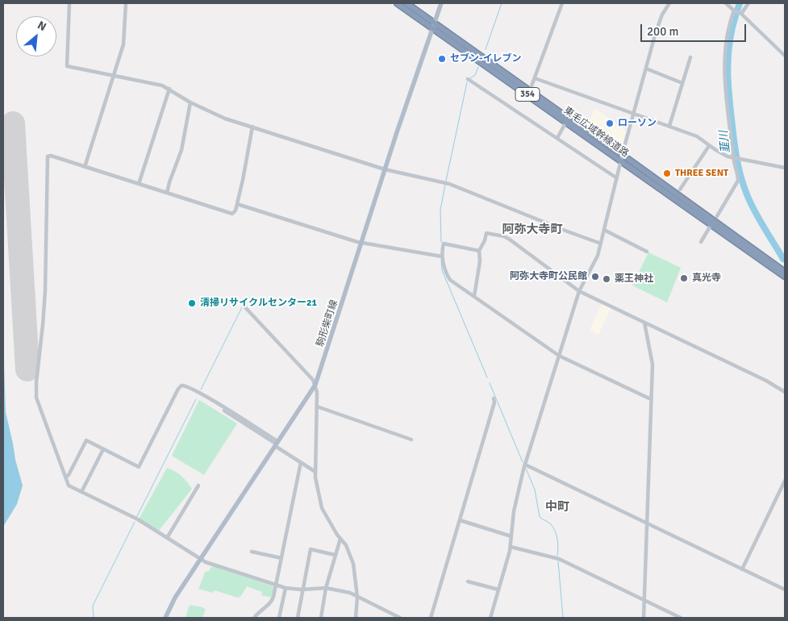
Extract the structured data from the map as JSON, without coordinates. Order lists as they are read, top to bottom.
{
  "streets": {
    "highway": ["354", "東毛広域幹線道路"],
    "main road": ["駒形柴町線"]
  },
  "crossings": [
    ["東毛広域幹線道路", "駒形柴町線"]
  ],
  "districts": ["阿弥大寺町", "中町"],
  "water": ["韮川"],
  "places": [
    "セブン-イレブン",
    "ローソン",
    "THREE SENT",
    "阿弥大寺町公民館",
    "真光寺",
    "薬王神社",
    "清掃リサイクルセンター21"
  ],
  "scale_bar": "200 m",
  "north": "top right"
}
